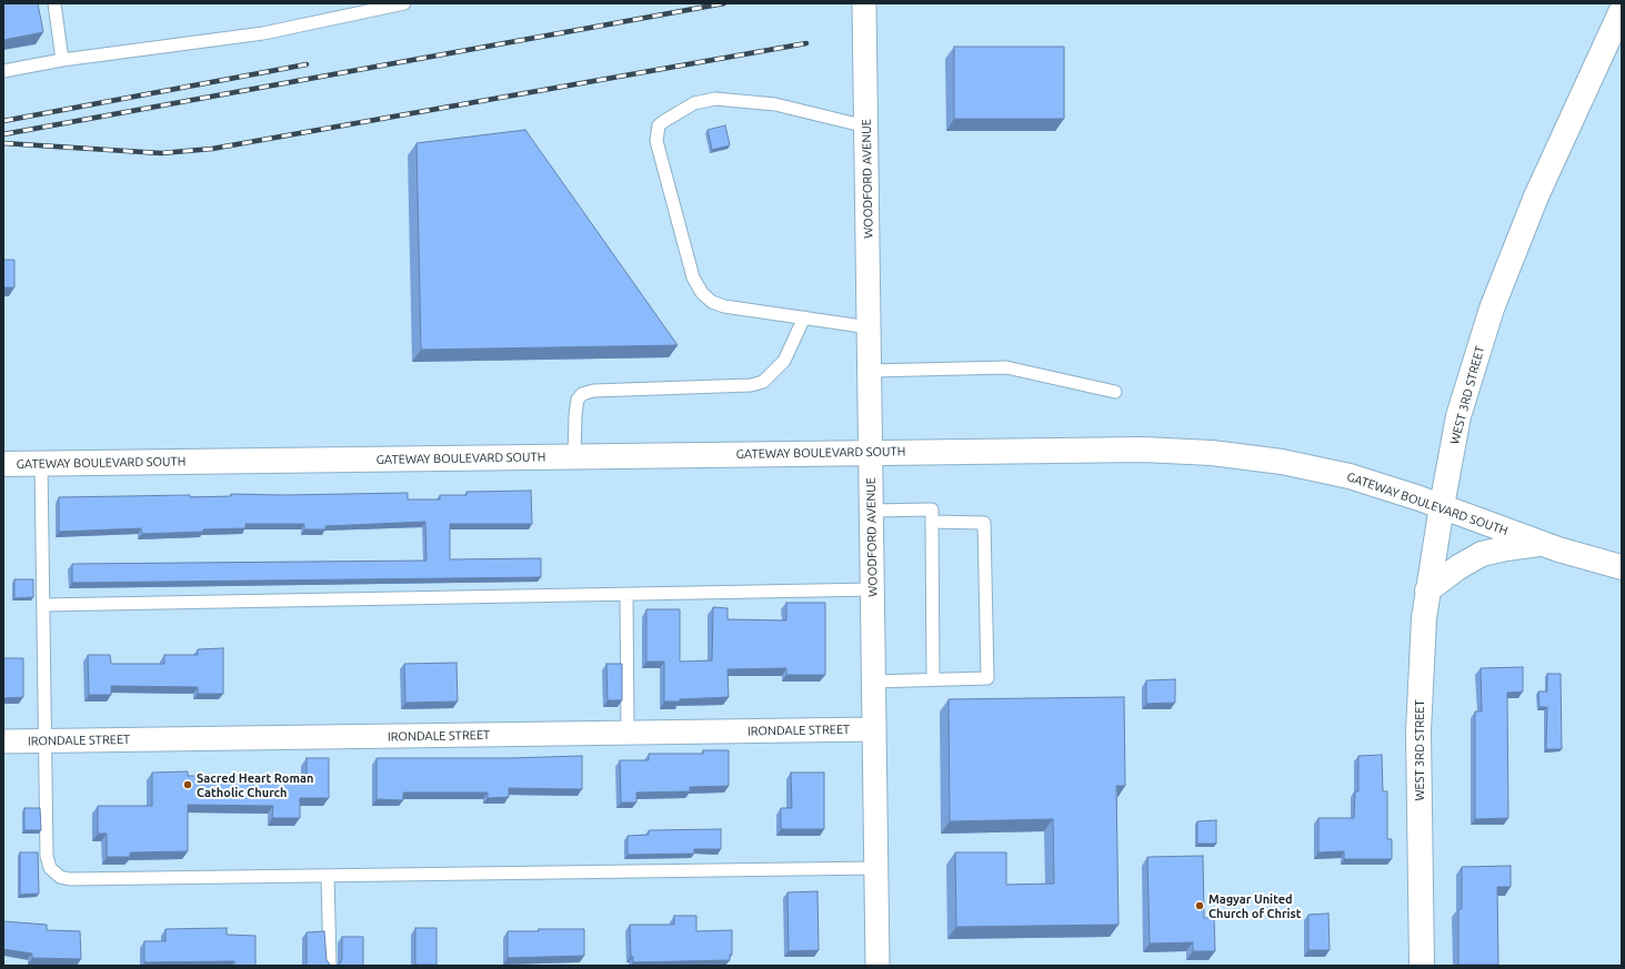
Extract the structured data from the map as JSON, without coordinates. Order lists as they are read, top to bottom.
{
  "streets": {
    "main road": ["WEST 3RD STREET", "GATEWAY BOULEVARD SOUTH"],
    "street": ["WOODFORD AVENUE", "IRONDALE STREET"]
  },
  "crossings": [
    ["WOODFORD AVENUE", "GATEWAY BOULEVARD SOUTH"],
    ["WOODFORD AVENUE", "IRONDALE STREET"],
    ["WEST 3RD STREET", "GATEWAY BOULEVARD SOUTH"]
  ],
  "places": ["Sacred Heart Roman Catholic Church", "Magyar United Church of Christ"]
}
